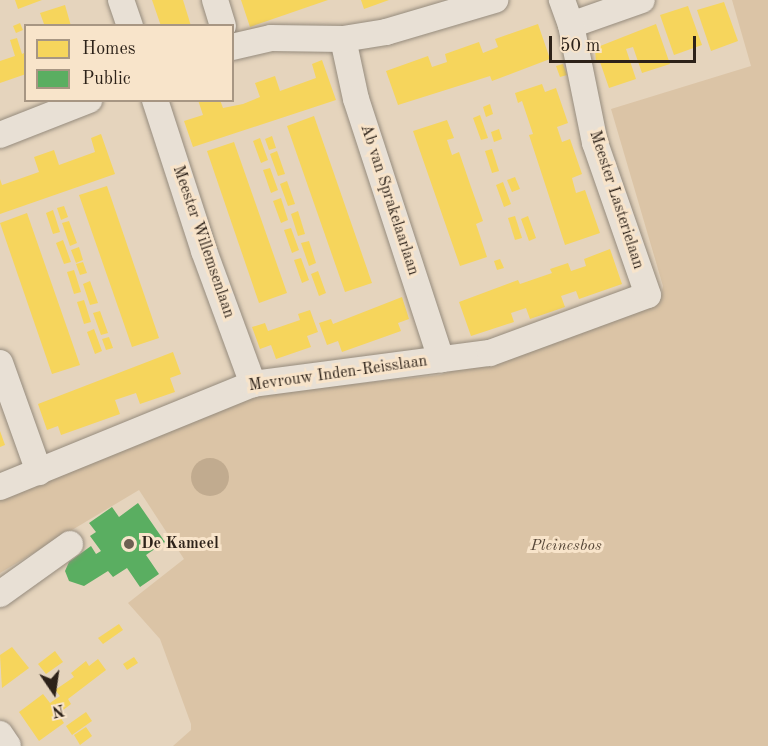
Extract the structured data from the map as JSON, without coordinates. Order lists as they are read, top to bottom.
{
  "streets": {
    "street": [
      "Ab van Sprakelaarlaan",
      "Meester Lasterielaan",
      "Meester Willemsenlaan",
      "Mevrouw Inden-Reisslaan"
    ]
  },
  "crossings": [
    ["Ab van Sprakelaarlaan", "Mevrouw Inden-Reisslaan"],
    ["Meester Lasterielaan", "Mevrouw Inden-Reisslaan"],
    ["Meester Willemsenlaan", "Mevrouw Inden-Reisslaan"]
  ],
  "parks": ["Pleinesbos"],
  "places": ["De Kameel"],
  "legend": ["Homes", "Public"],
  "scale_bar": "50 m",
  "north": "bottom"
}
